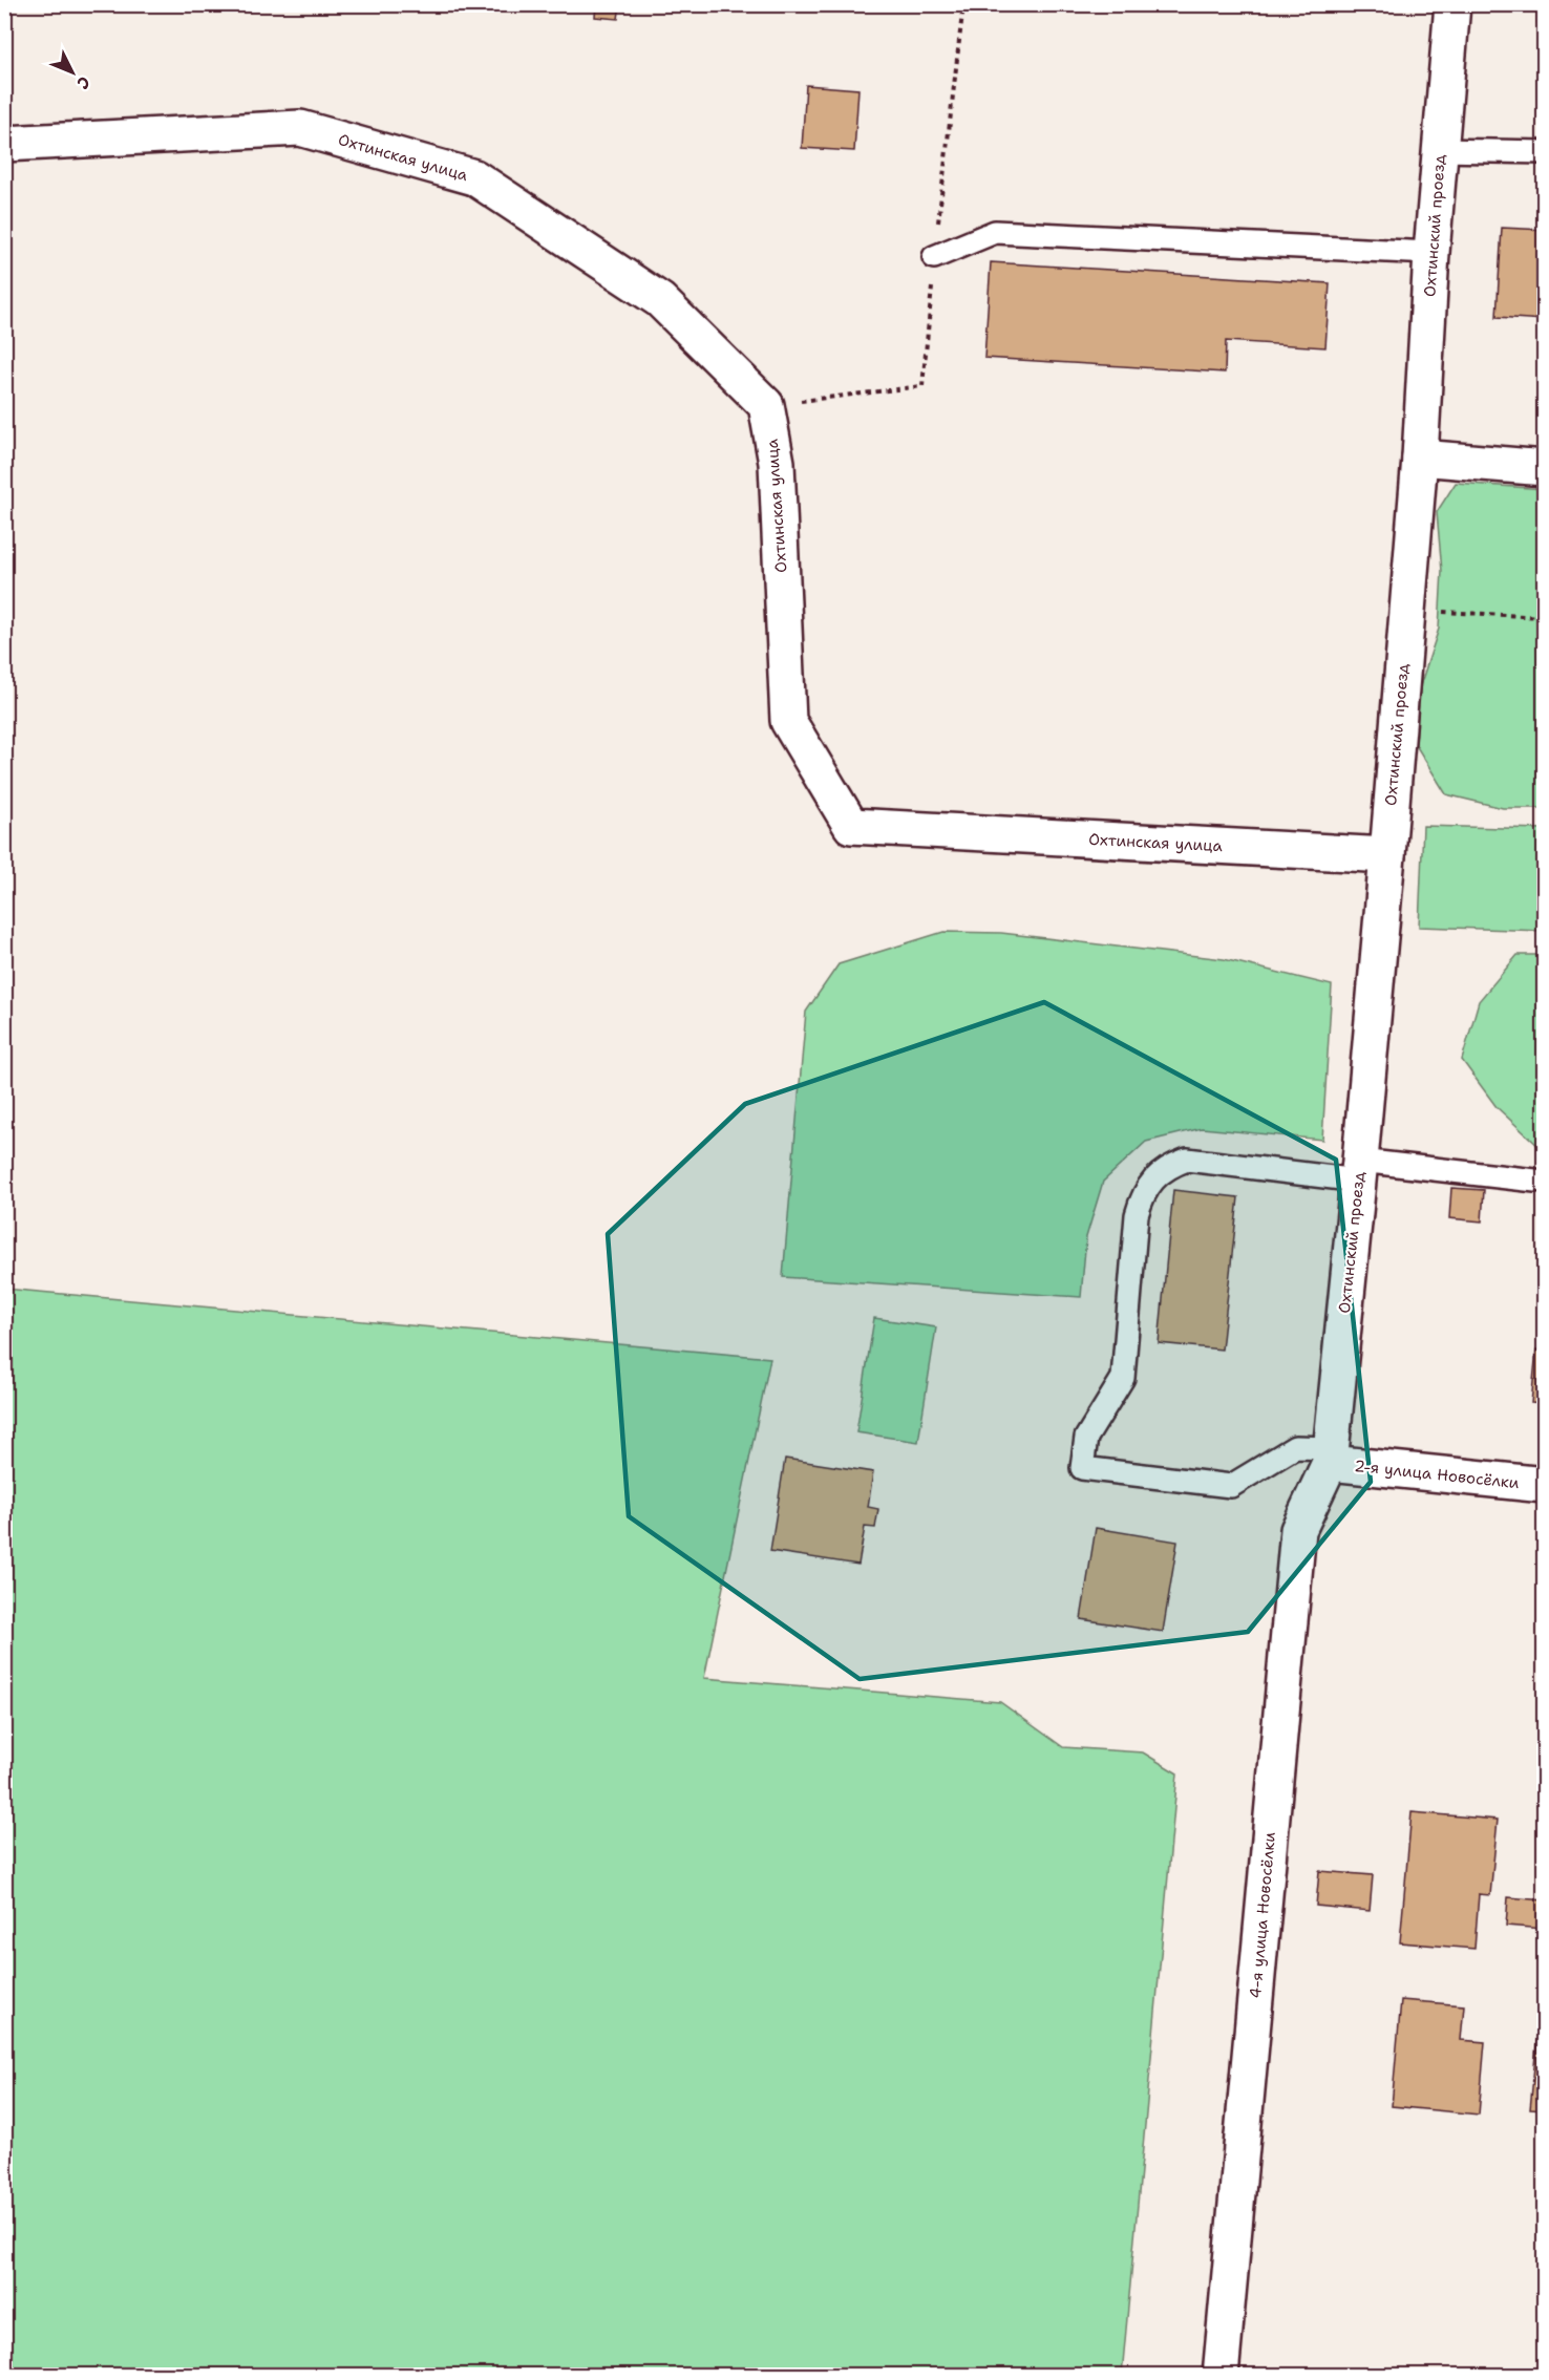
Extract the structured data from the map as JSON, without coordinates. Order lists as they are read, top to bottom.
{
  "streets": {
    "street": [
      "Охтинская улица",
      "Охтинский проезд",
      "2-я улица Новосёлки",
      "4-я улица Новосёлки"
    ]
  },
  "crossings": [
    ["Охтинская улица", "Охтинский проезд"],
    ["Охтинский проезд", "2-я улица Новосёлки"],
    ["Охтинский проезд", "4-я улица Новосёлки"],
    ["2-я улица Новосёлки", "4-я улица Новосёлки"]
  ],
  "north": "bottom right"
}
